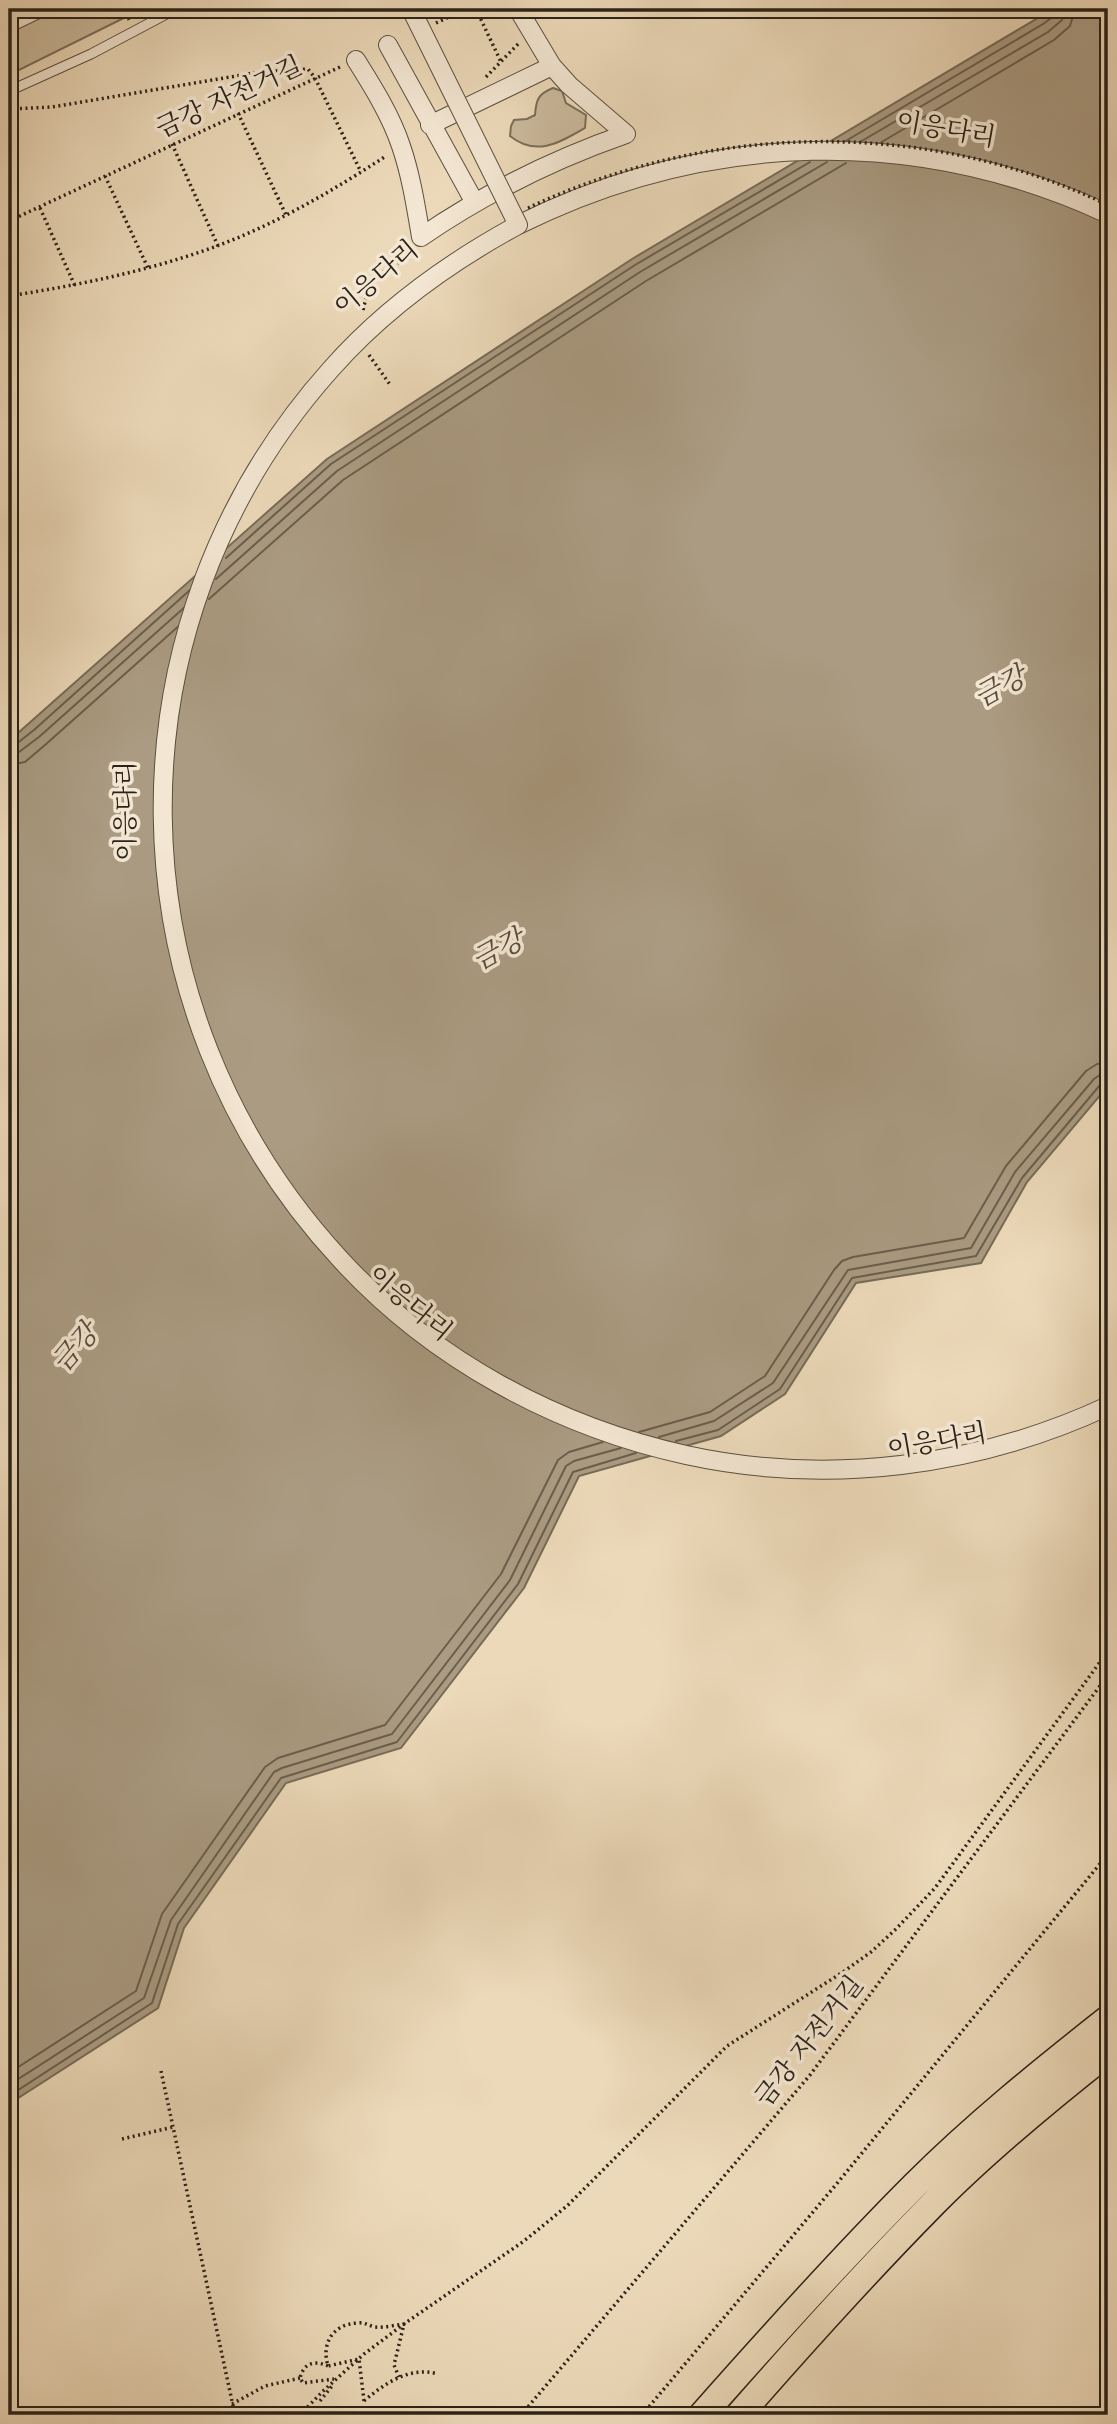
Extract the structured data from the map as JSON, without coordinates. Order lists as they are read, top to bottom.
{
  "streets": {
    "street": ["이응다리"],
    "path": ["금강 자전거길"]
  },
  "water": ["금강"]
}
